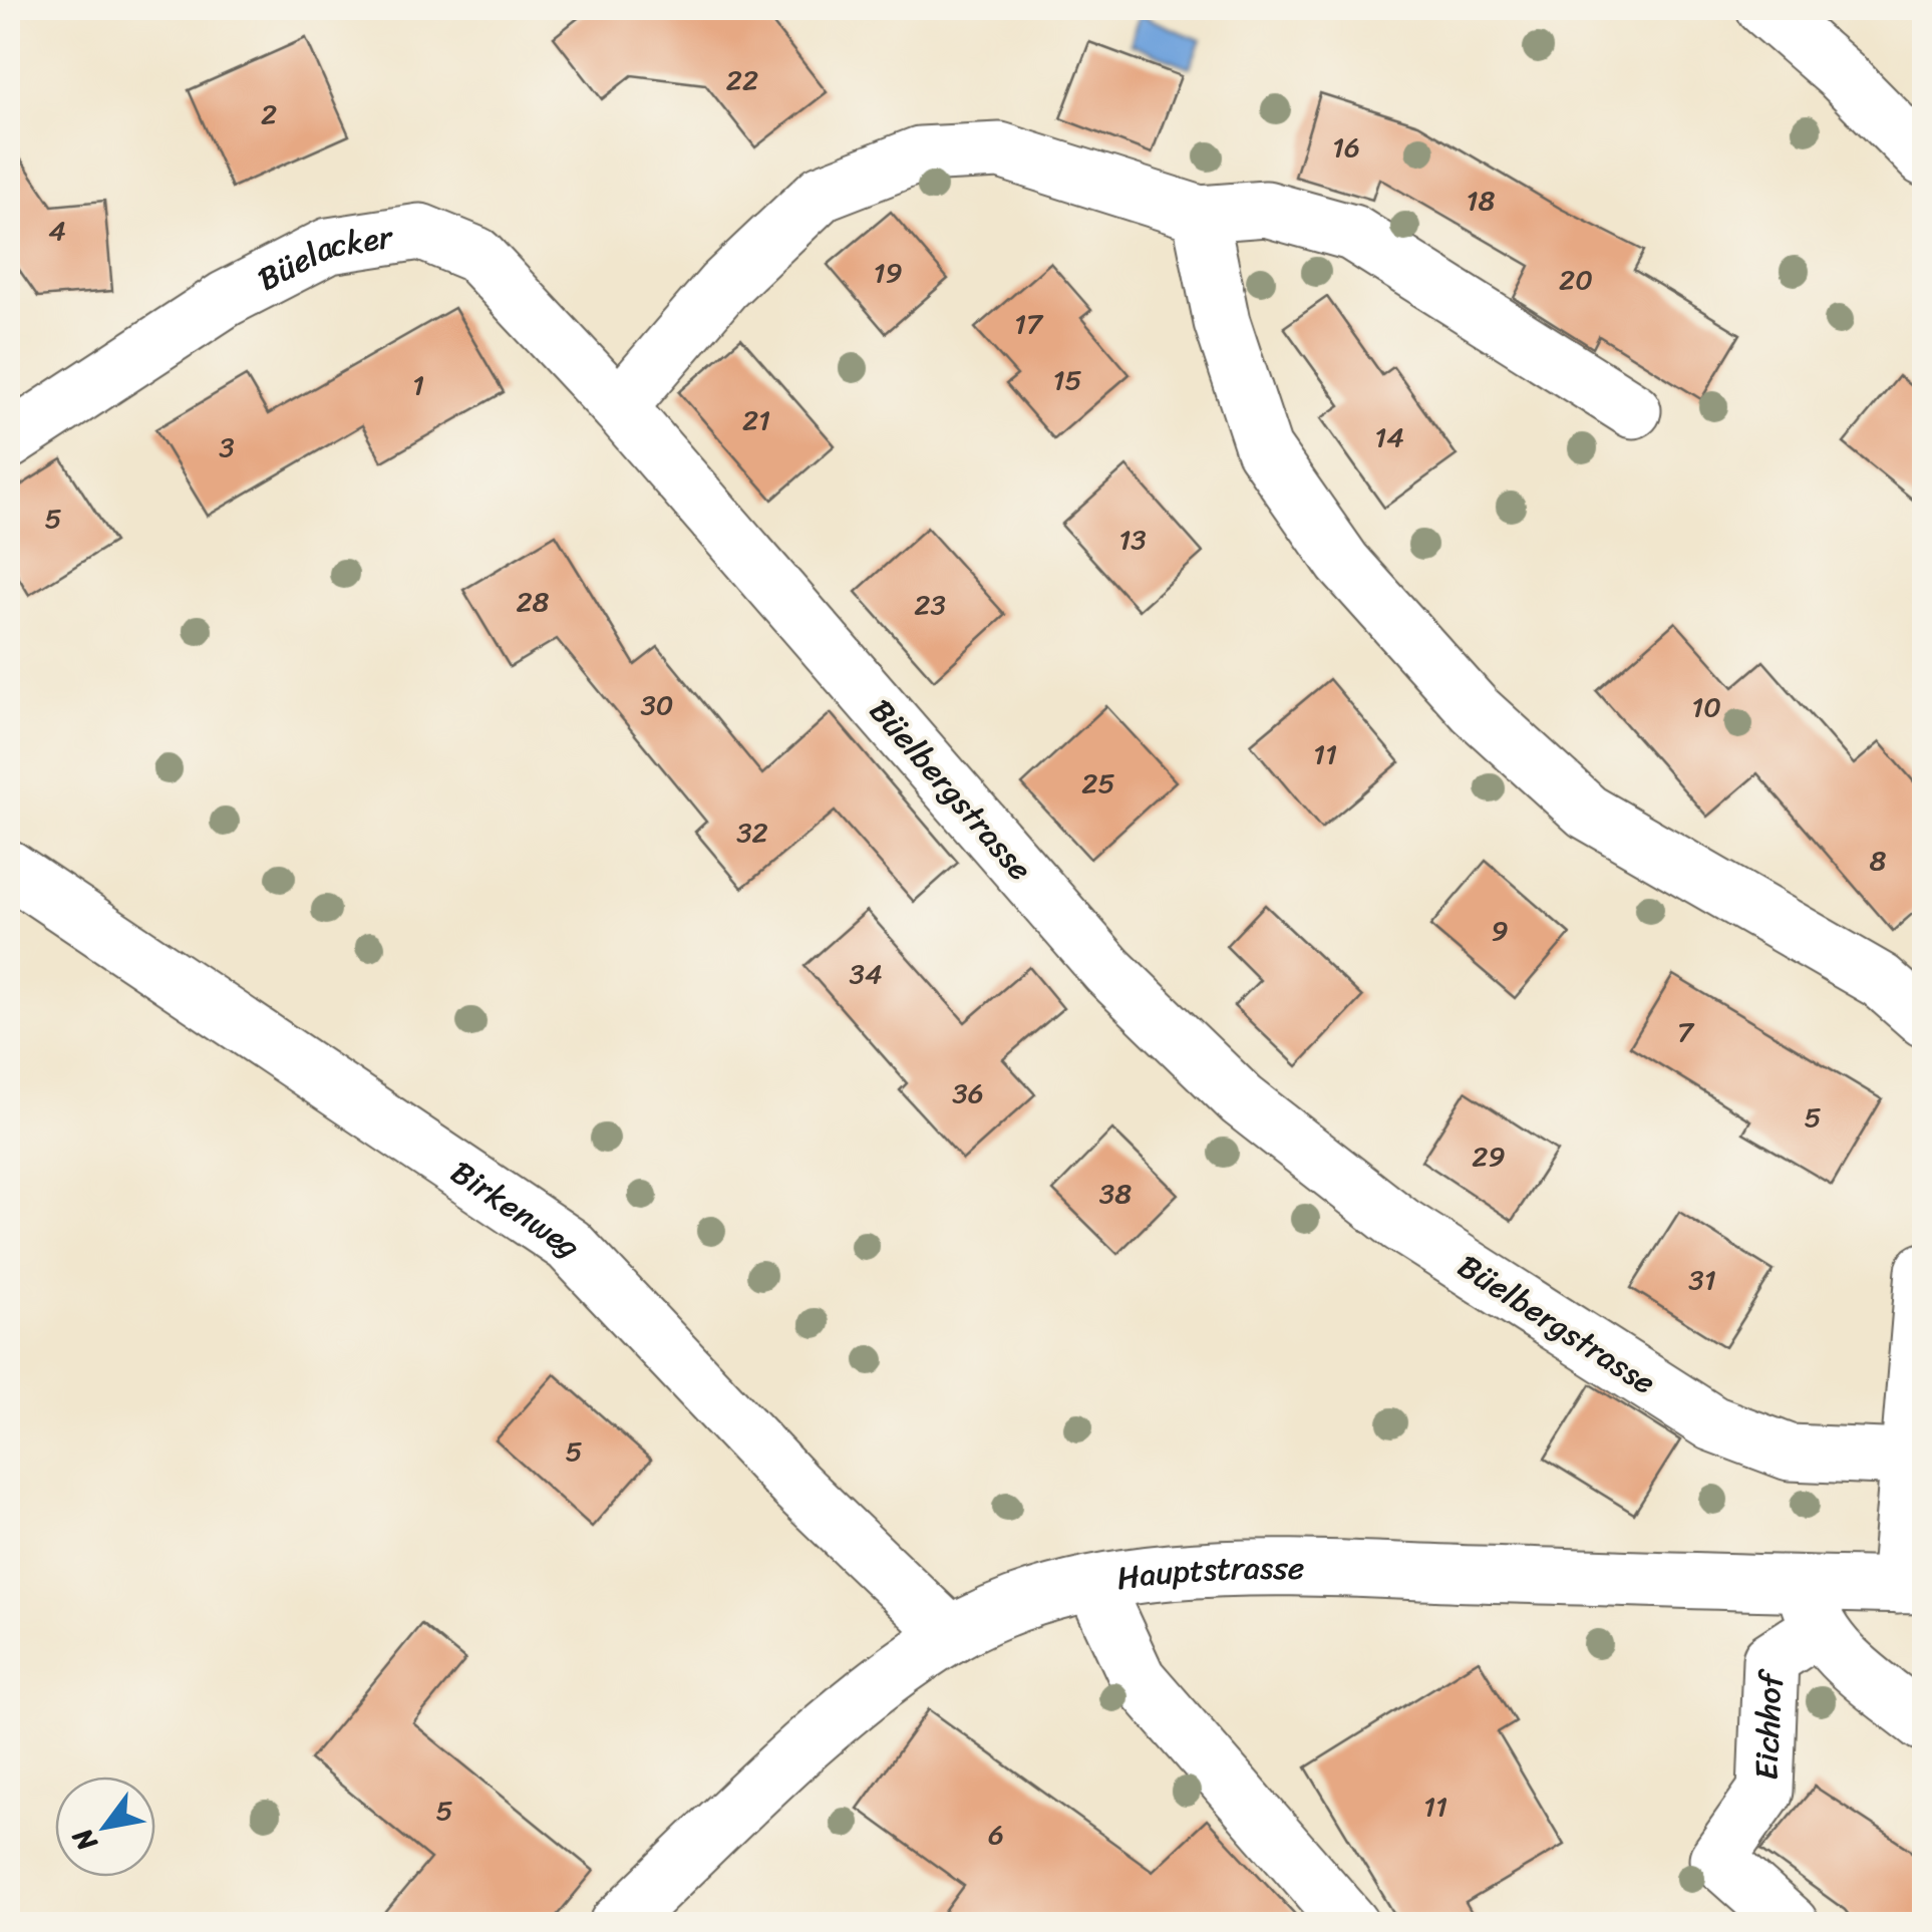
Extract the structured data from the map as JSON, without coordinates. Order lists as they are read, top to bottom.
{
  "streets": {
    "street": [
      "Büelacker",
      "Büelbergstrasse",
      "Birkenweg",
      "Hauptstrasse",
      "Eichhof"
    ]
  },
  "crossings": [
    ["Büelacker", "Büelbergstrasse"],
    ["Birkenweg", "Hauptstrasse"],
    ["Hauptstrasse", "Eichhof"]
  ],
  "house_numbers": [
    "22",
    "2",
    "16",
    "18",
    "4",
    "19",
    "20",
    "17",
    "15",
    "1",
    "21",
    "14",
    "3",
    "5",
    "13",
    "28",
    "23",
    "30",
    "10",
    "11",
    "25",
    "32",
    "8",
    "9",
    "34",
    "7",
    "36",
    "5",
    "29",
    "38",
    "31",
    "5",
    "11",
    "5",
    "6"
  ],
  "north": "bottom left"
}
